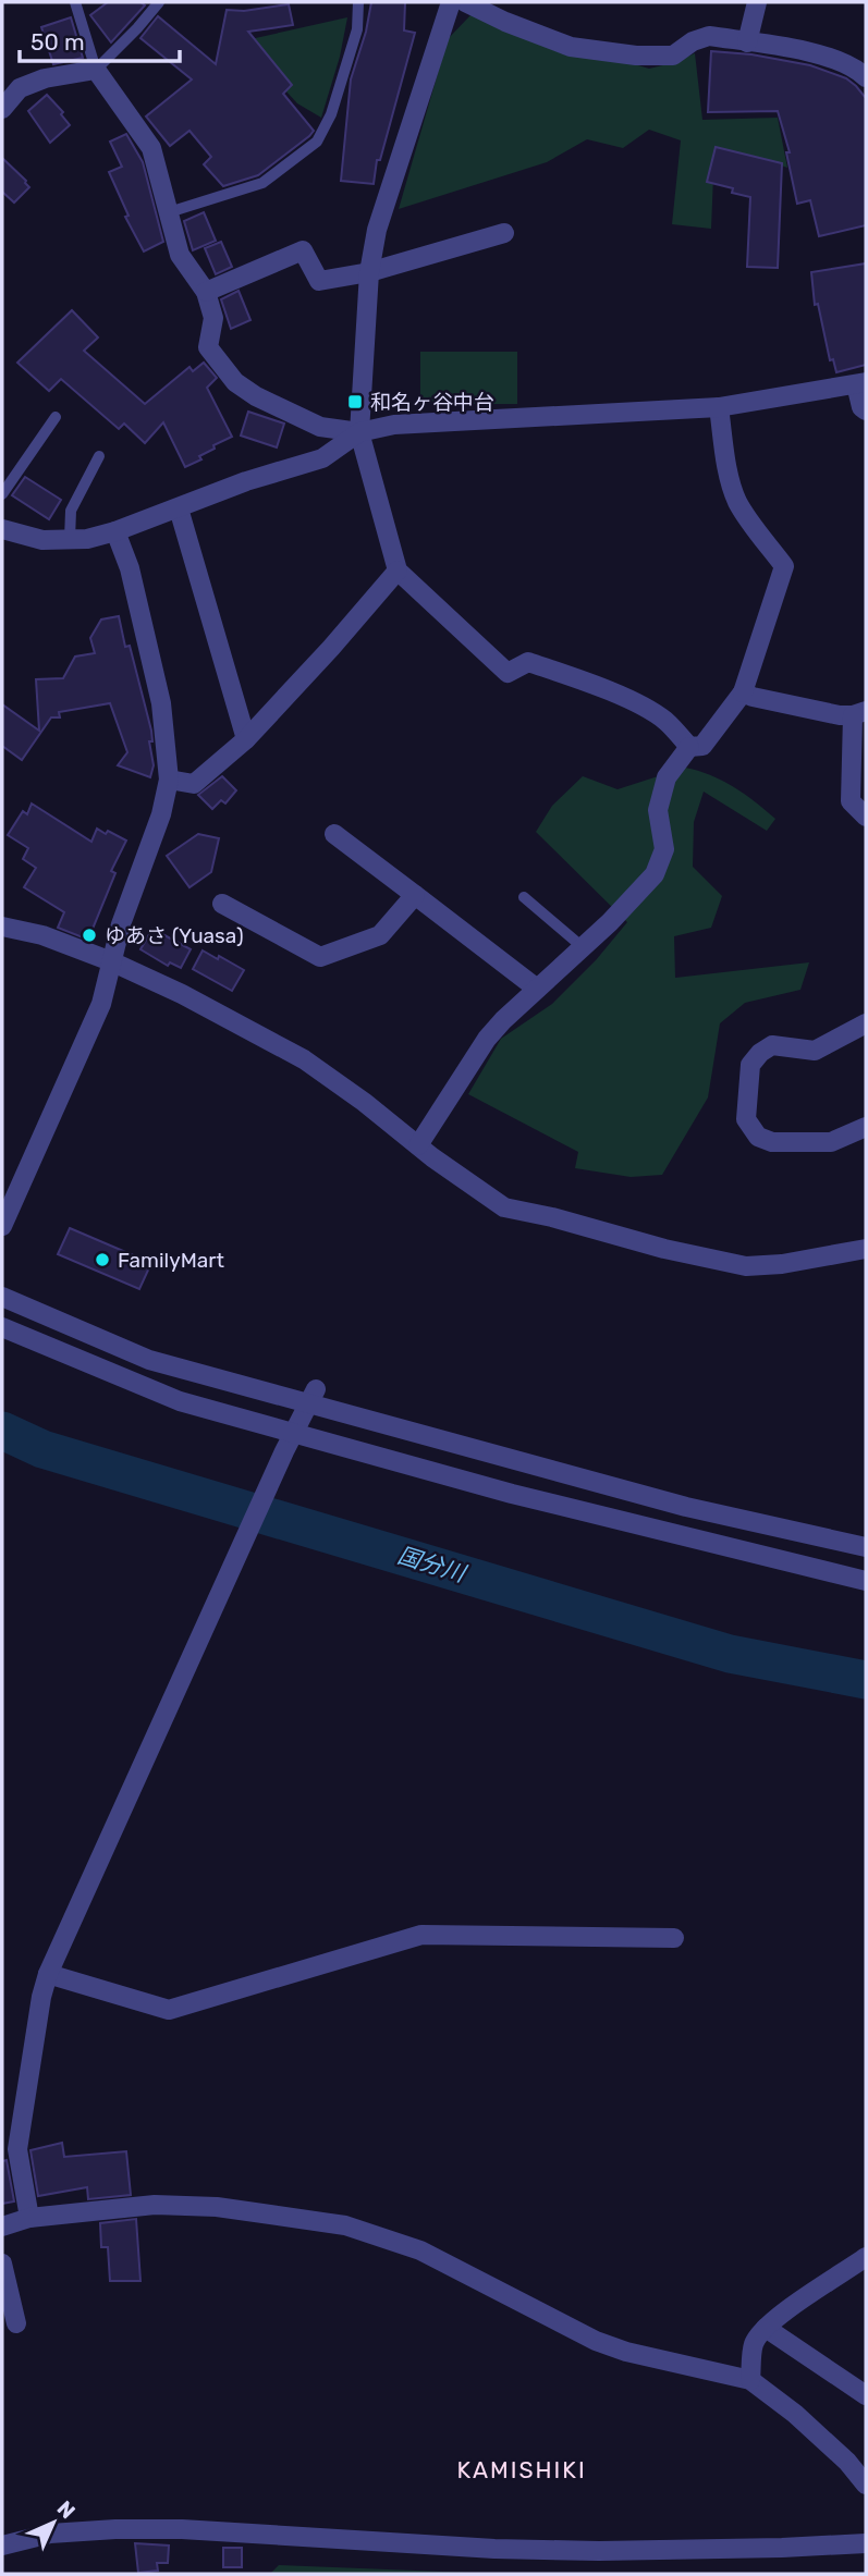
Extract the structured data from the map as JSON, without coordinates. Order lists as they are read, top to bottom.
{
  "districts": ["KAMISHIKI"],
  "water": ["国分川"],
  "places": {
    "transit": ["和名ヶ谷中台"],
    "other": ["ゆあさ (Yuasa)", "FamilyMart"]
  },
  "scale_bar": "50 m",
  "north": "top right"
}
